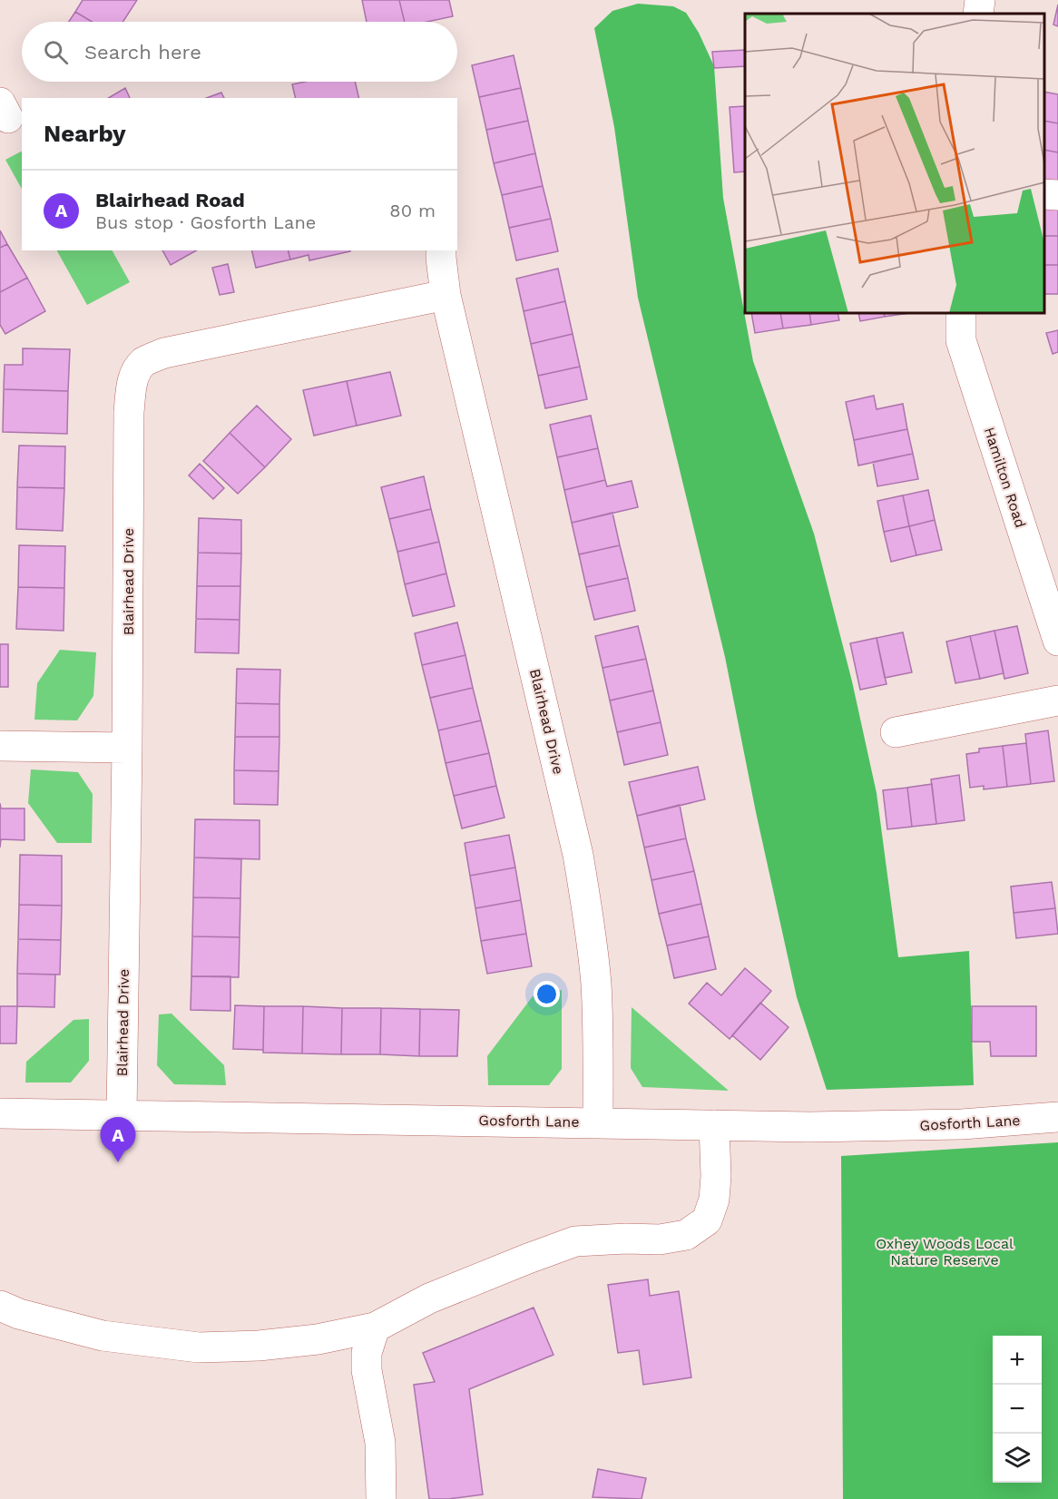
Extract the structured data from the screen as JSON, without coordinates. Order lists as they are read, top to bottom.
{
  "streets": {
    "street": ["Hamilton Road", "Blairhead Drive", "Gosforth Lane"]
  },
  "crossings": [
    ["Blairhead Drive", "Gosforth Lane"]
  ],
  "parks": ["Oxhey Woods Local Nature Reserve"],
  "page": {
    "search": "Search here",
    "heading": "Nearby",
    "list": [
      {
        "mark": "A",
        "name": "Blairhead Road",
        "note": "Bus stop · Gosforth Lane",
        "value": "80 m"
      }
    ],
    "pins": "A",
    "map_buttons": ["+", "−"]
  }
}
